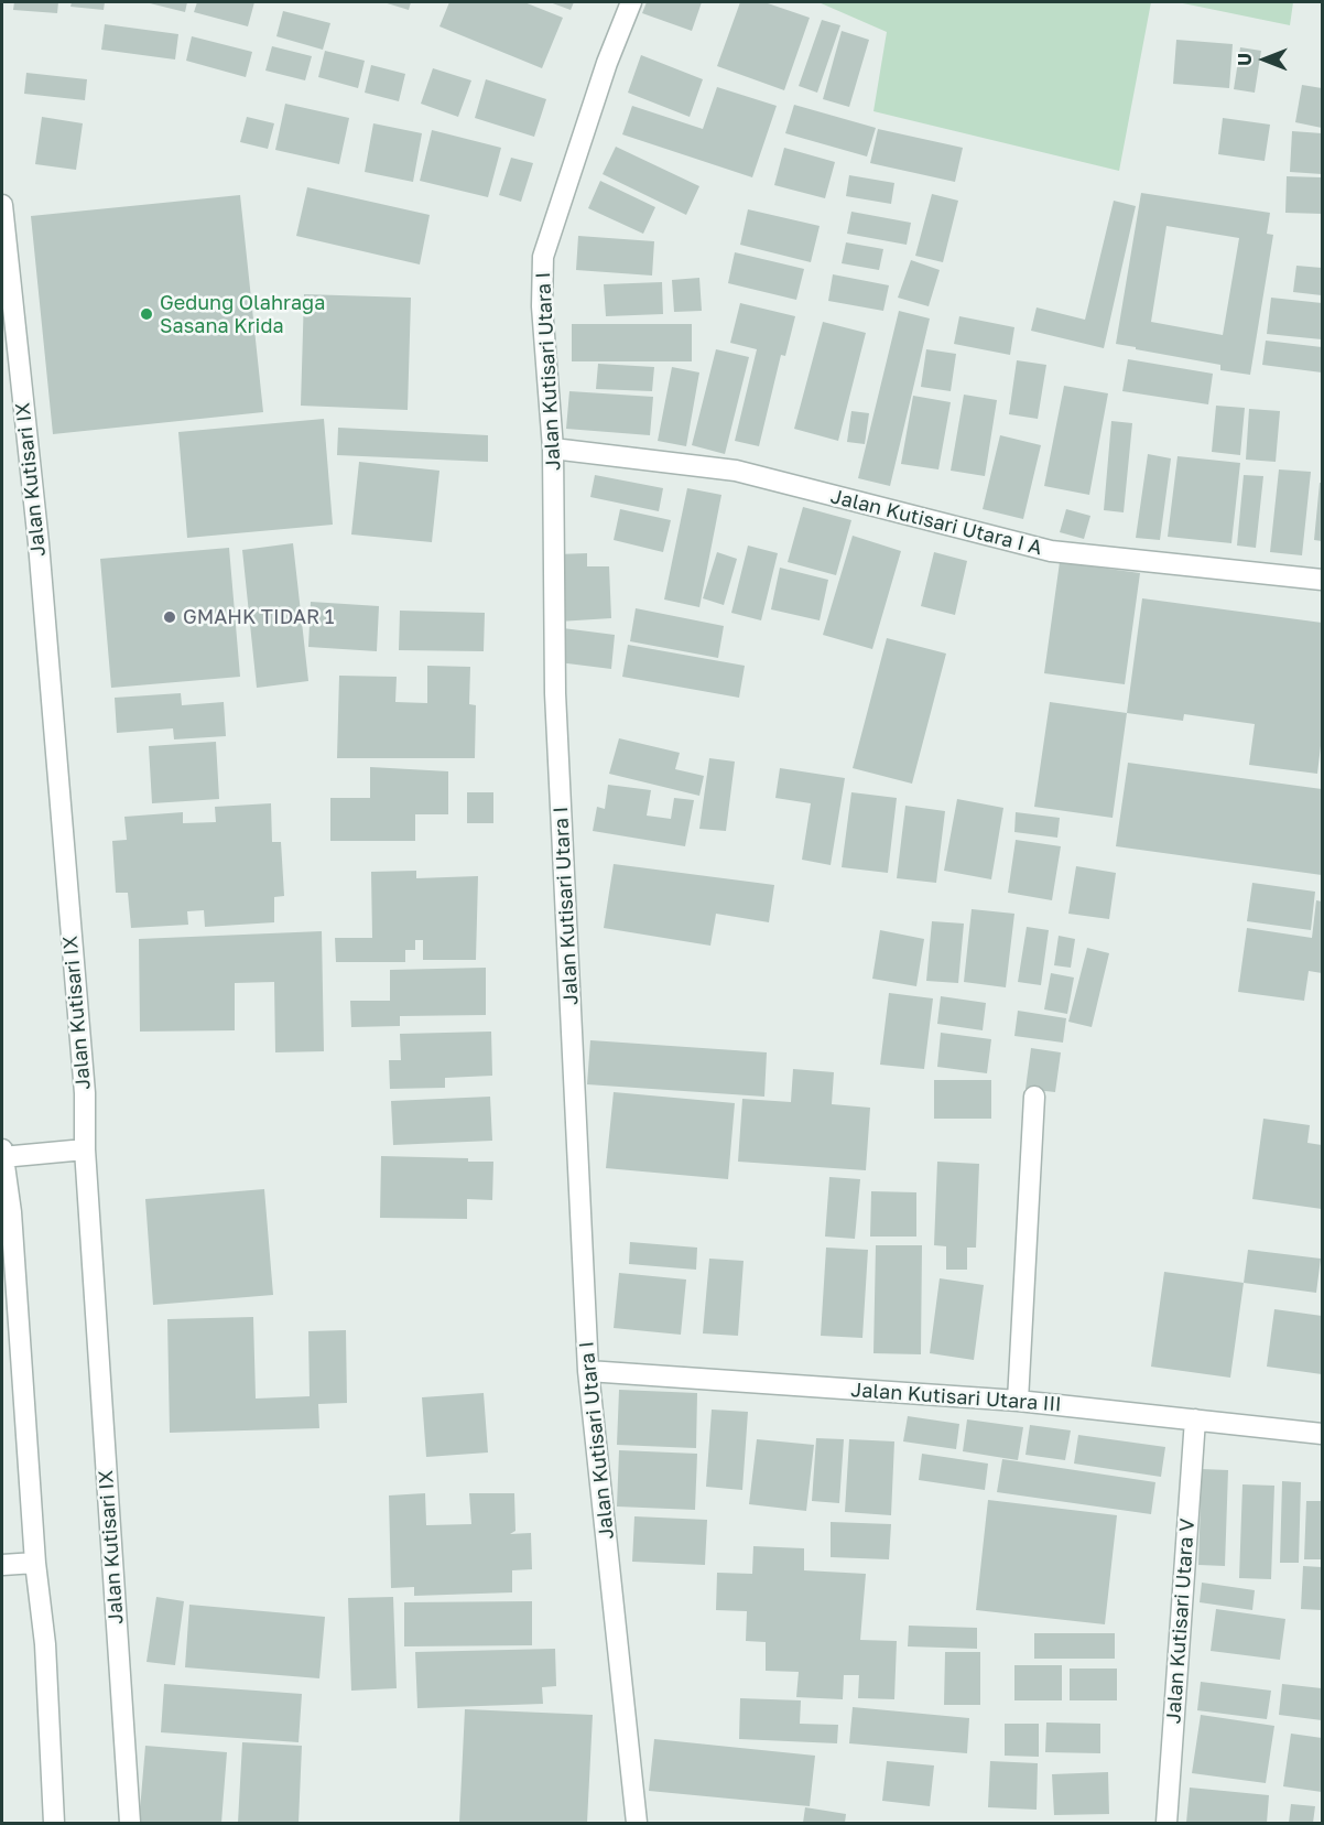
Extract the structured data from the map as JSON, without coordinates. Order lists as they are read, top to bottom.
{
  "streets": {
    "street": [
      "Jalan Kutisari Utara I",
      "Jalan Kutisari IX",
      "Jalan Kutisari Utara I A",
      "Jalan Kutisari Utara III",
      "Jalan Kutisari Utara V"
    ]
  },
  "crossings": [
    ["Jalan Kutisari Utara I", "Jalan Kutisari Utara I A"],
    ["Jalan Kutisari Utara I", "Jalan Kutisari Utara III"],
    ["Jalan Kutisari Utara III", "Jalan Kutisari Utara V"]
  ],
  "places": ["Gedung Olahraga Sasana Krida", "GMAHK TIDAR 1"],
  "north": "left"
}
